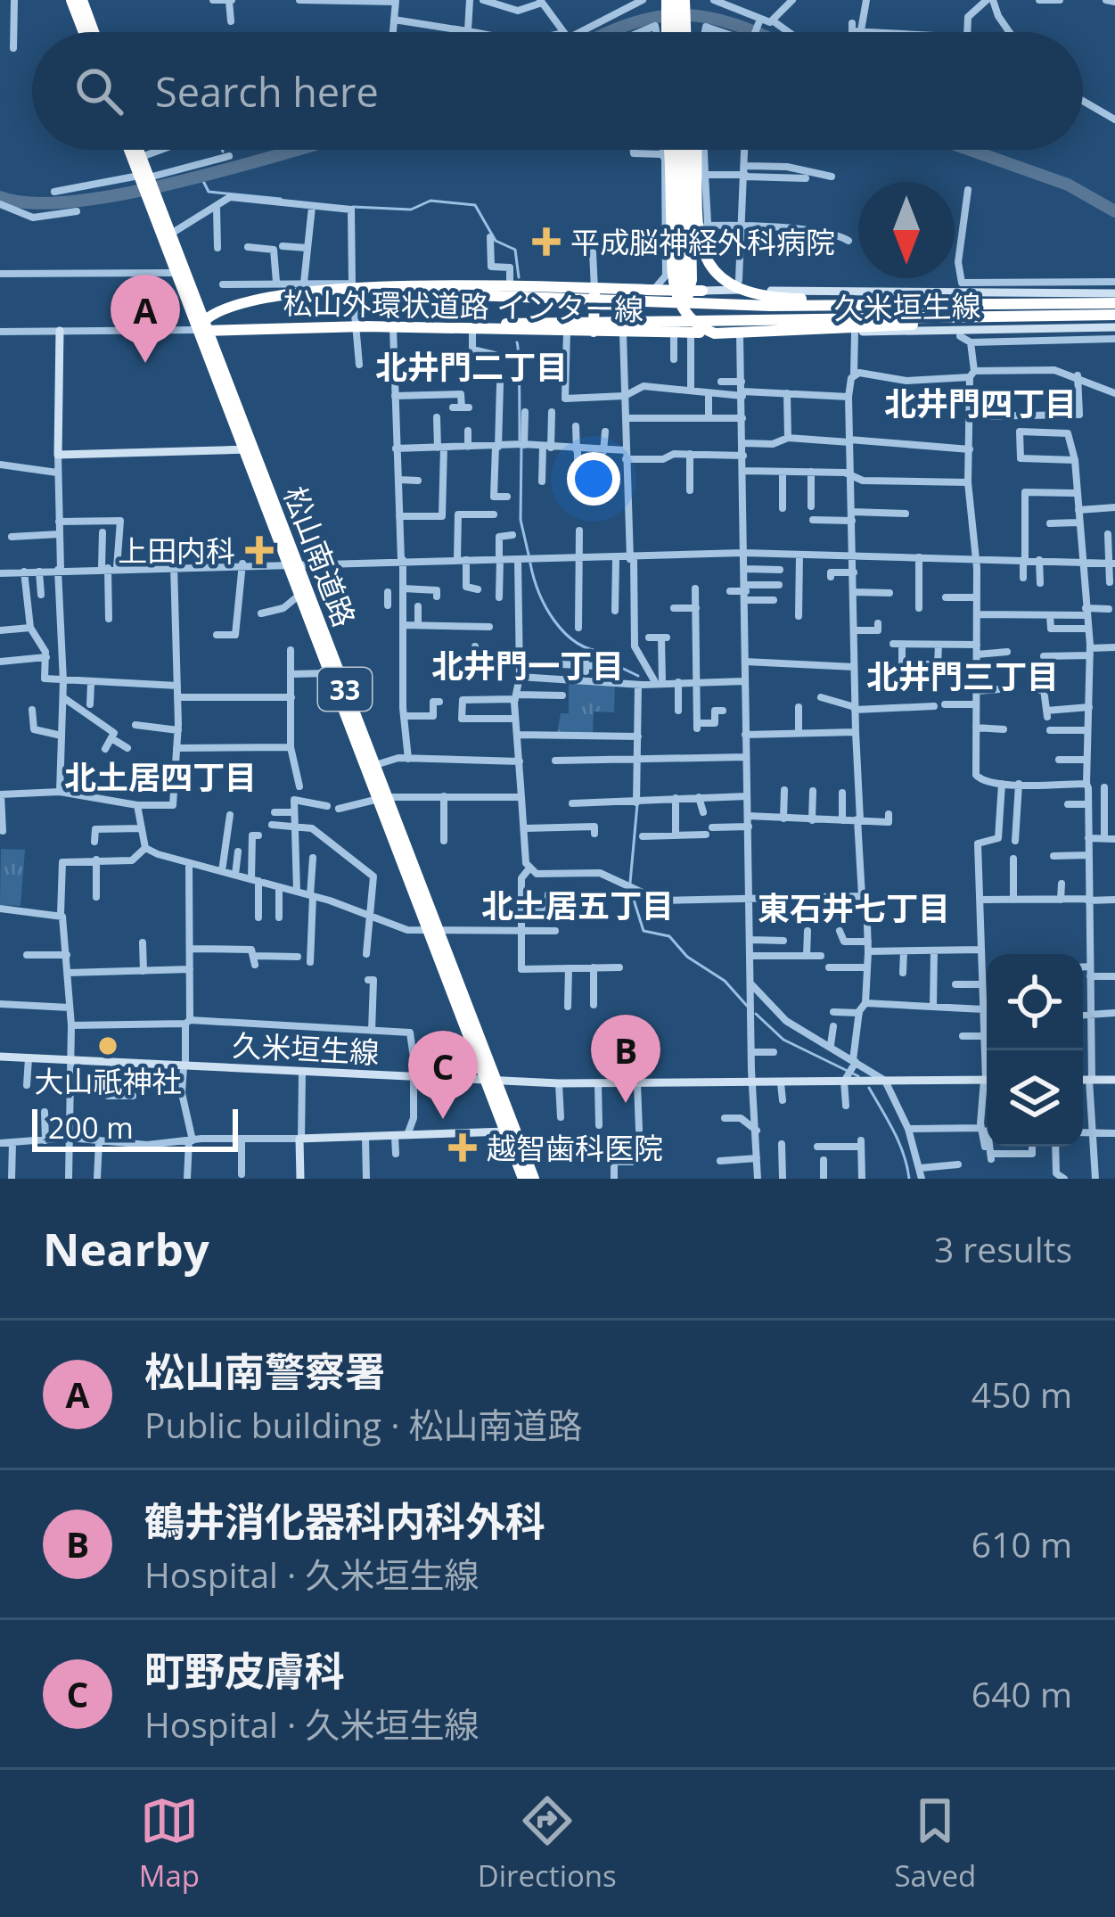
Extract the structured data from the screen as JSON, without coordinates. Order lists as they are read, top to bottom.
{
  "streets": {
    "highway": ["松山外環状道路 インター線", "松山南道路", "33"],
    "main road": ["久米垣生線"]
  },
  "crossings": [
    ["松山外環状道路 インター線", "久米垣生線"],
    ["松山外環状道路 インター線", "松山南道路"],
    ["久米垣生線", "松山南道路"]
  ],
  "districts": [
    "北井門二丁目",
    "北井門四丁目",
    "北井門一丁目",
    "北井門三丁目",
    "北土居四丁目",
    "北土居五丁目",
    "東石井七丁目"
  ],
  "places": {
    "health": ["平成脳神経外科病院", "上田内科", "越智歯科医院"],
    "other": ["大山祇神社"]
  },
  "scale_bar": "200 m",
  "north": "bottom",
  "page": {
    "search": "Search here",
    "pins": ["A", "B", "C"],
    "scale": "200 m",
    "heading": ["Nearby", "3 results"],
    "list": [
      {
        "mark": "A",
        "name": "松山南警察署",
        "note": "Public building · 松山南道路",
        "value": "450 m"
      },
      {
        "mark": "B",
        "name": "鶴井消化器科内科外科",
        "note": "Hospital · 久米垣生線",
        "value": "610 m"
      },
      {
        "mark": "C",
        "name": "町野皮膚科",
        "note": "Hospital · 久米垣生線",
        "value": "640 m"
      }
    ],
    "nav": ["Map", "Directions", "Saved"]
  }
}
